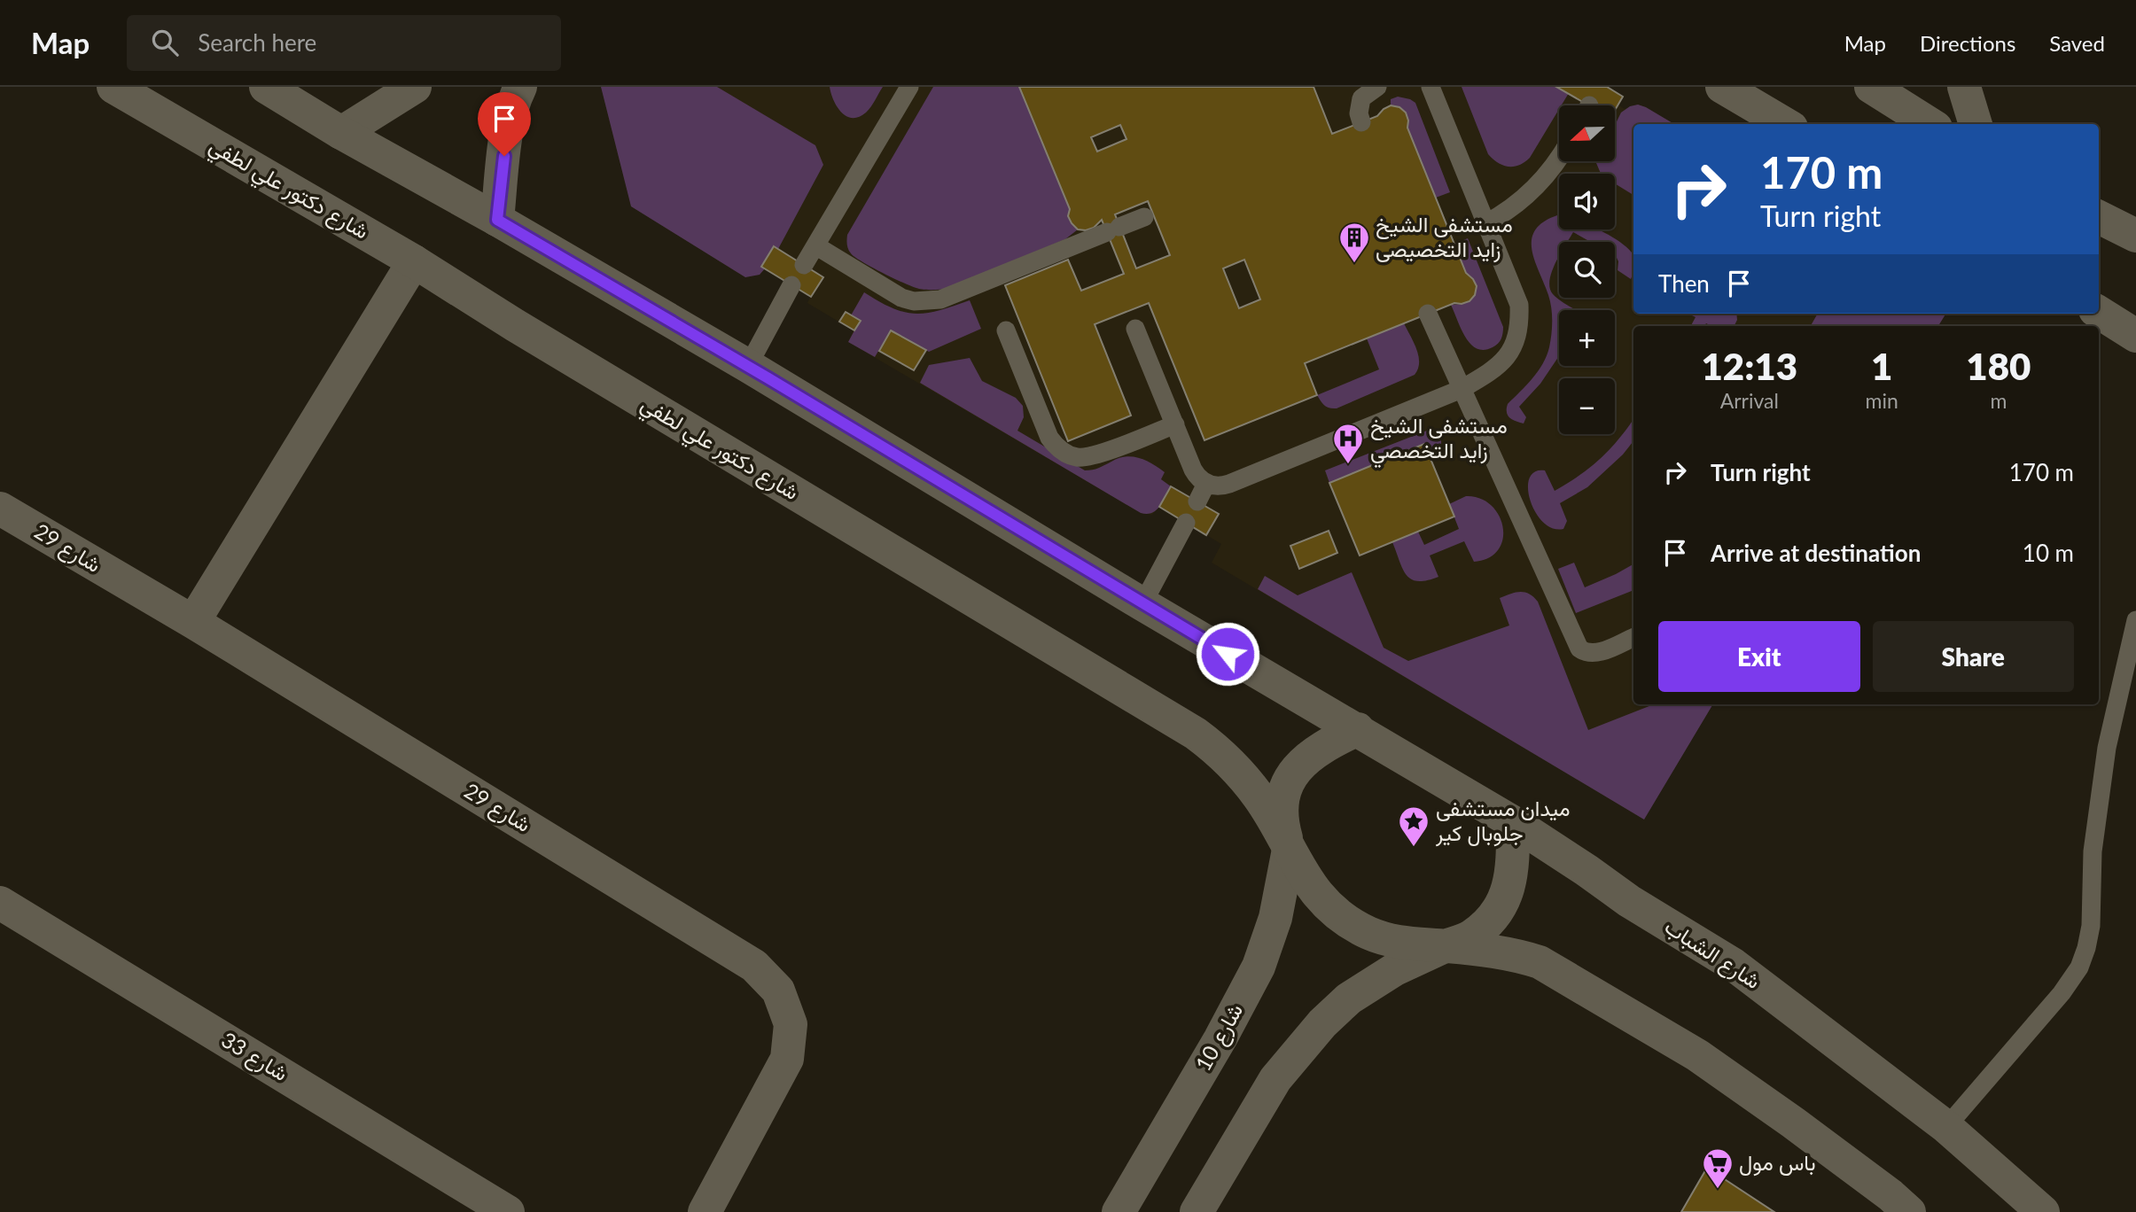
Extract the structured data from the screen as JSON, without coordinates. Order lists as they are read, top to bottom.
{
  "streets": {
    "street": [
      "شارع دكتور علي لطفي",
      "شارع 29",
      "شارع الشباب",
      "شارع 10",
      "شارع 33"
    ]
  },
  "crossings": [
    ["شارع دكتور علي لطفي", "شارع الشباب"],
    ["شارع دكتور علي لطفي", "شارع 10"],
    ["شارع الشباب", "شارع 10"]
  ],
  "places": {
    "building": ["مستشفى الشيخ زايد التخصيصى"],
    "hospital": ["مستشفى الشيخ زايد التخصصي"],
    "place": ["ميدان مستشفى جلوبال كير"],
    "supermarket": ["باس مول"]
  },
  "north": "left",
  "page": {
    "header": "Map",
    "search": "Search here",
    "nav": ["Map", "Directions", "Saved"],
    "map_buttons": ["+", "−"],
    "turn": ["170 m", "Turn right"],
    "then": "Then",
    "eta": [
      "12:13",
      "Arrival",
      "1",
      "min",
      "180",
      "m"
    ],
    "list": [
      {
        "name": "Turn right",
        "value": "170 m"
      },
      {
        "name": "Arrive at destination",
        "value": "10 m"
      }
    ],
    "buttons": ["Exit", "Share"]
  }
}
